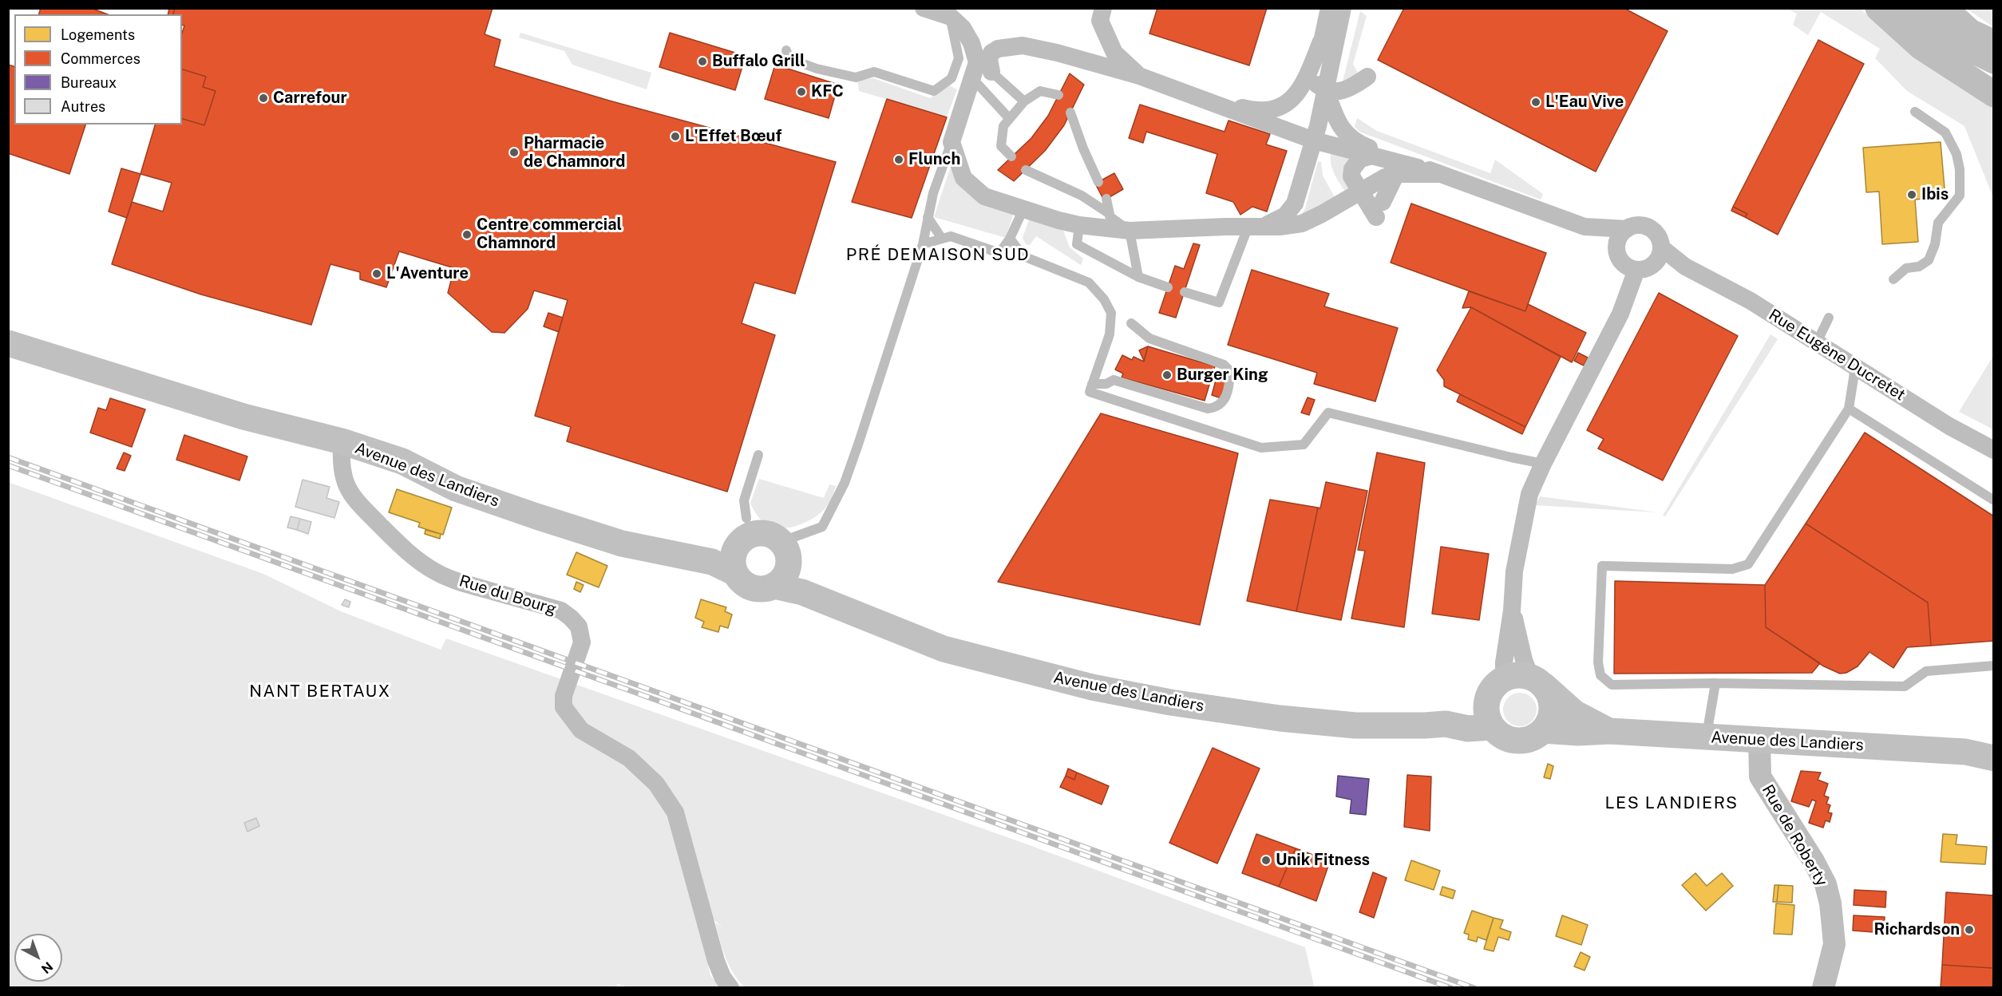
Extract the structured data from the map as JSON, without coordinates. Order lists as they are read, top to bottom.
{
  "streets": {
    "main road": ["Avenue des Landiers"],
    "street": ["Rue Eugène Ducretet", "Rue du Bourg", "Rue de Roberty"]
  },
  "crossings": [
    ["Avenue des Landiers", "Rue du Bourg"],
    ["Avenue des Landiers", "Rue de Roberty"]
  ],
  "districts": ["PRÉ DEMAISON SUD", "NANT BERTAUX", "LES LANDIERS"],
  "places": [
    "Buffalo Grill",
    "KFC",
    "Carrefour",
    "L'Eau Vive",
    "L'Effet Bœuf",
    "Pharmacie de Chamnord",
    "Flunch",
    "Ibis",
    "Centre commercial Chamnord",
    "L'Aventure",
    "Burger King",
    "Unik Fitness",
    "Richardson"
  ],
  "legend": [
    "Logements",
    "Commerces",
    "Bureaux",
    "Autres"
  ],
  "north": "bottom right"
}
